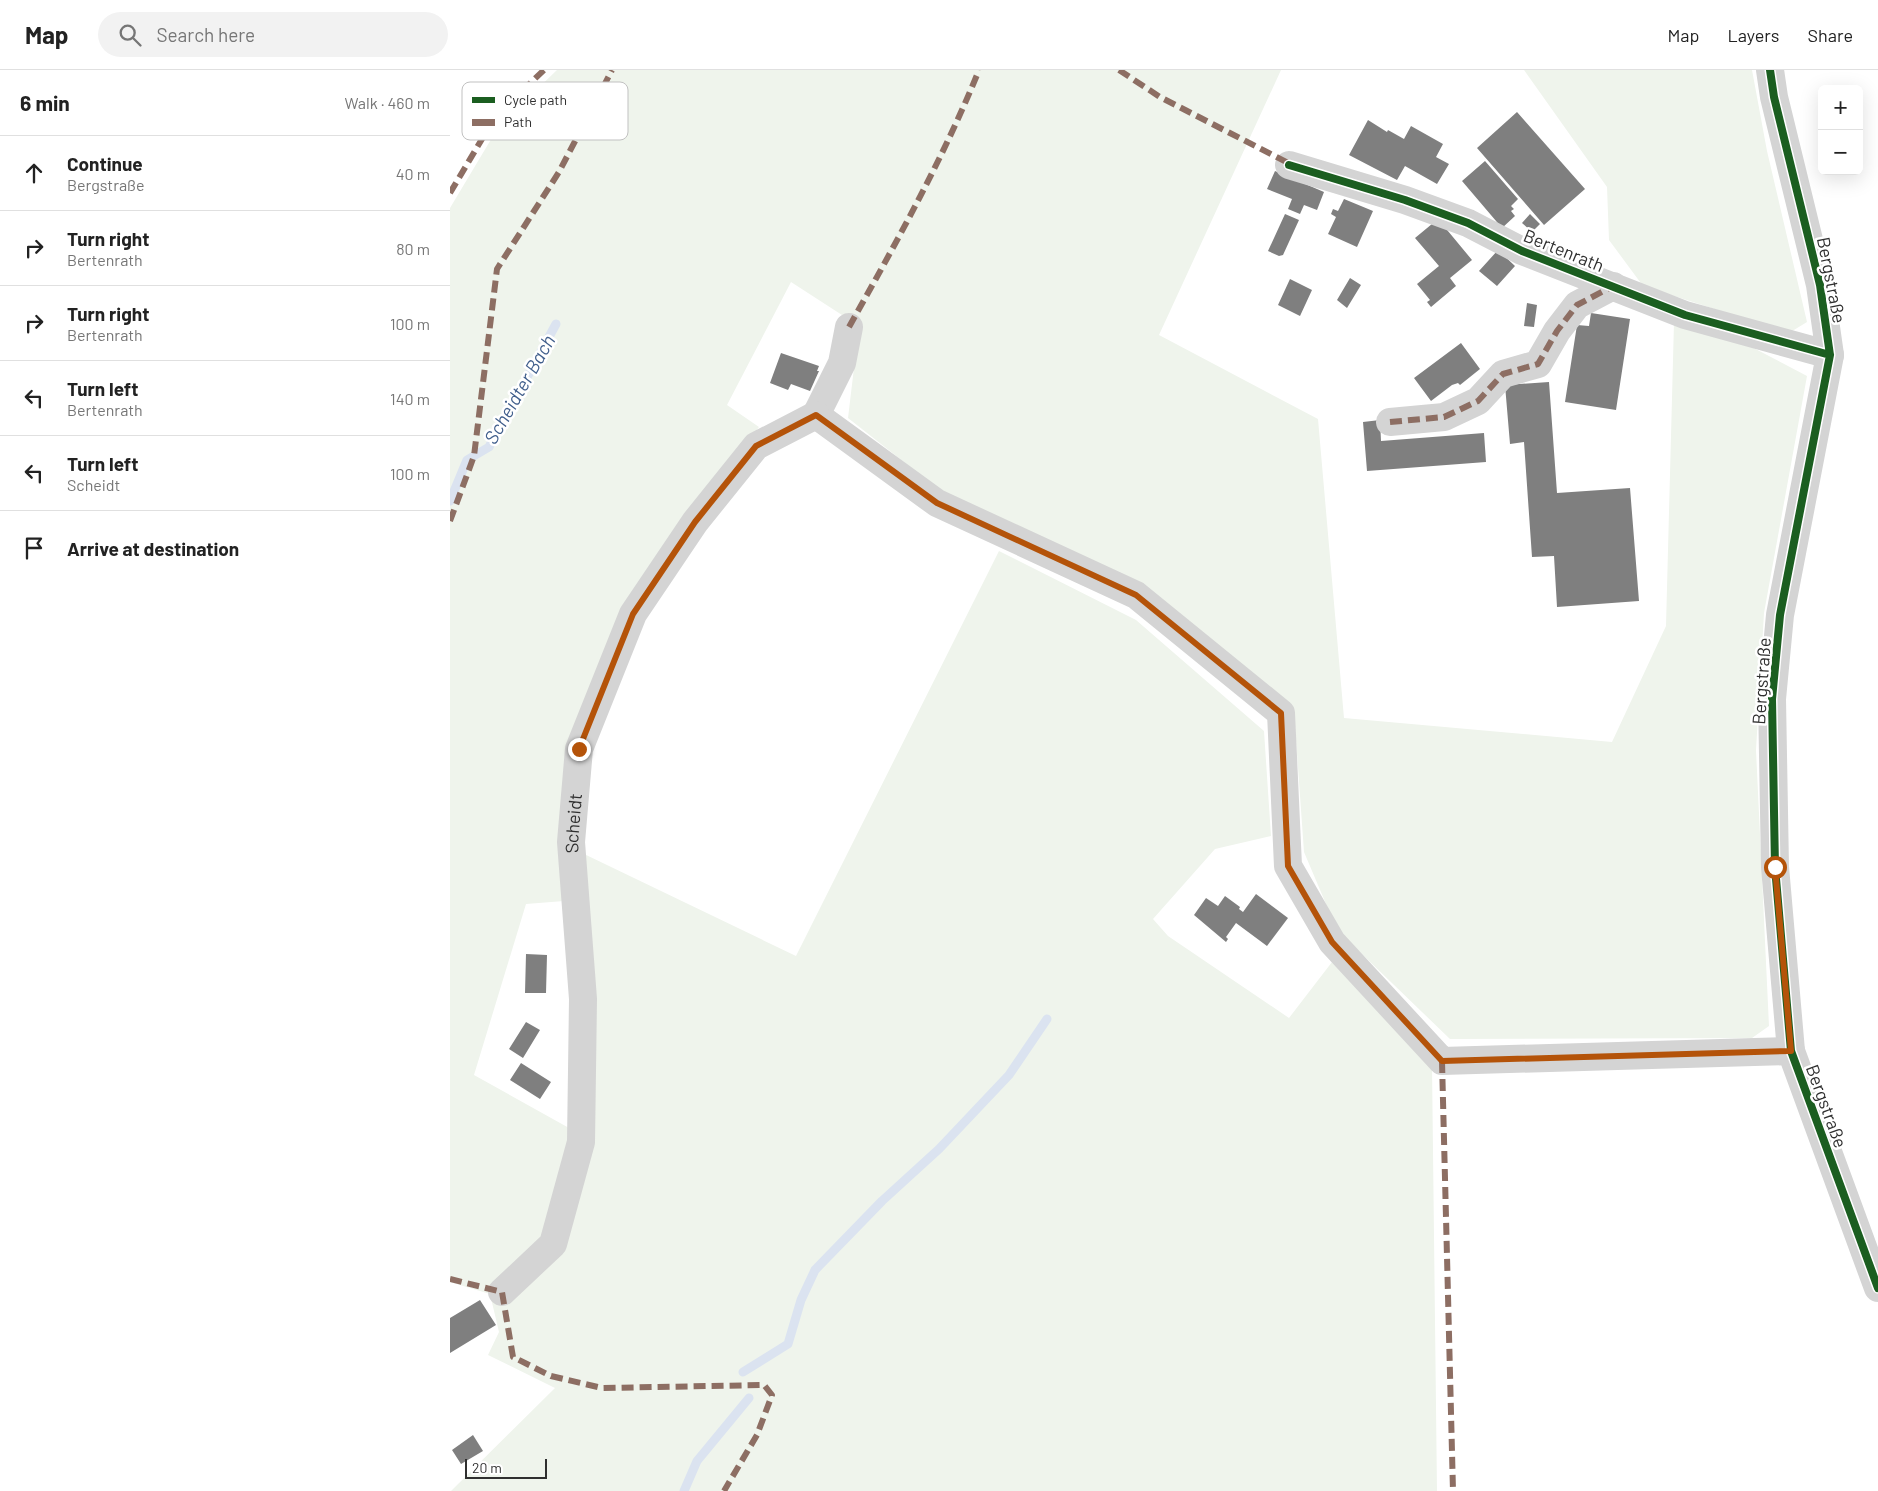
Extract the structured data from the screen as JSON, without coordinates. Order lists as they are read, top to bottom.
{
  "streets": {
    "street": ["Bertenrath", "Bergstraße", "Scheidt"]
  },
  "crossings": [
    ["Bertenrath", "Bergstraße"]
  ],
  "water": ["Scheidter Bach"],
  "legend": ["Cycle path", "Path"],
  "scale_bar": "20 m",
  "page": {
    "header": "Map",
    "search": "Search here",
    "nav": ["Map", "Layers", "Share"],
    "heading": ["6 min", "Walk · 460 m"],
    "map_buttons": ["+", "−"],
    "list": [
      ["Continue", "Bergstraße", "40 m"],
      ["Turn right", "Bertenrath", "80 m"],
      ["Turn right", "Bertenrath", "100 m"],
      ["Turn left", "Bertenrath", "140 m"],
      ["Turn left", "Scheidt", "100 m"],
      "Arrive at destination"
    ],
    "scale": "20 m"
  }
}
